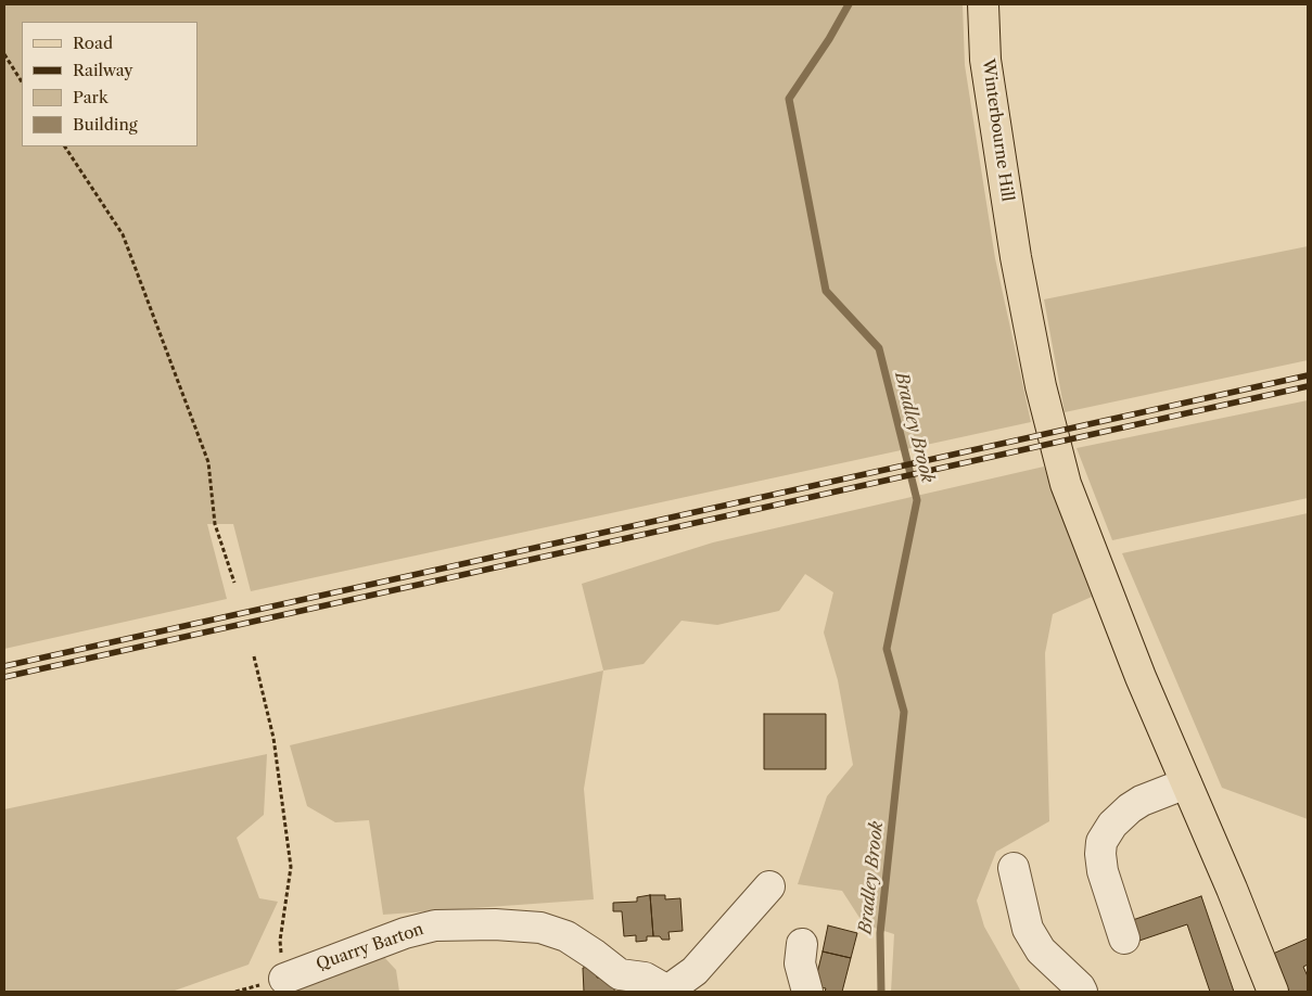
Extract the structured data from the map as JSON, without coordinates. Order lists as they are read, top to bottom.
{
  "streets": {
    "main road": ["Winterbourne Hill"],
    "street": ["Quarry Barton"]
  },
  "water": ["Bradley Brook"],
  "legend": [
    "Road",
    "Railway",
    "Park",
    "Building"
  ]
}
